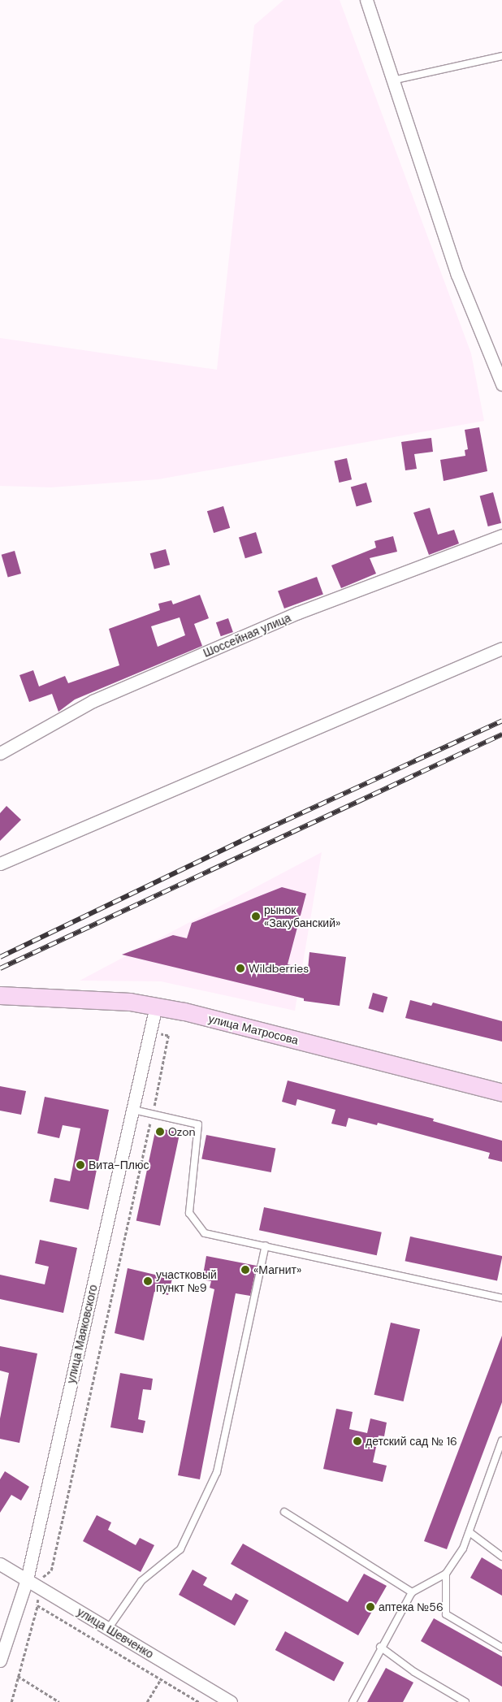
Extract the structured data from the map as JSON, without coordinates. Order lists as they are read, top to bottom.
{
  "streets": {
    "main road": ["улица Матросова"],
    "street": ["Шоссейная улица", "улица Маяковского", "улица Шевченко"]
  },
  "crossings": [
    ["улица Матросова", "улица Маяковского"],
    ["улица Маяковского", "улица Шевченко"]
  ],
  "places": [
    "рынок «Закубанский»",
    "Wildberries",
    "Ozon",
    "Вита-Плюс",
    "«Магнит»",
    "участковый пункт №9",
    "детский сад № 16",
    "аптека №56"
  ]
}
